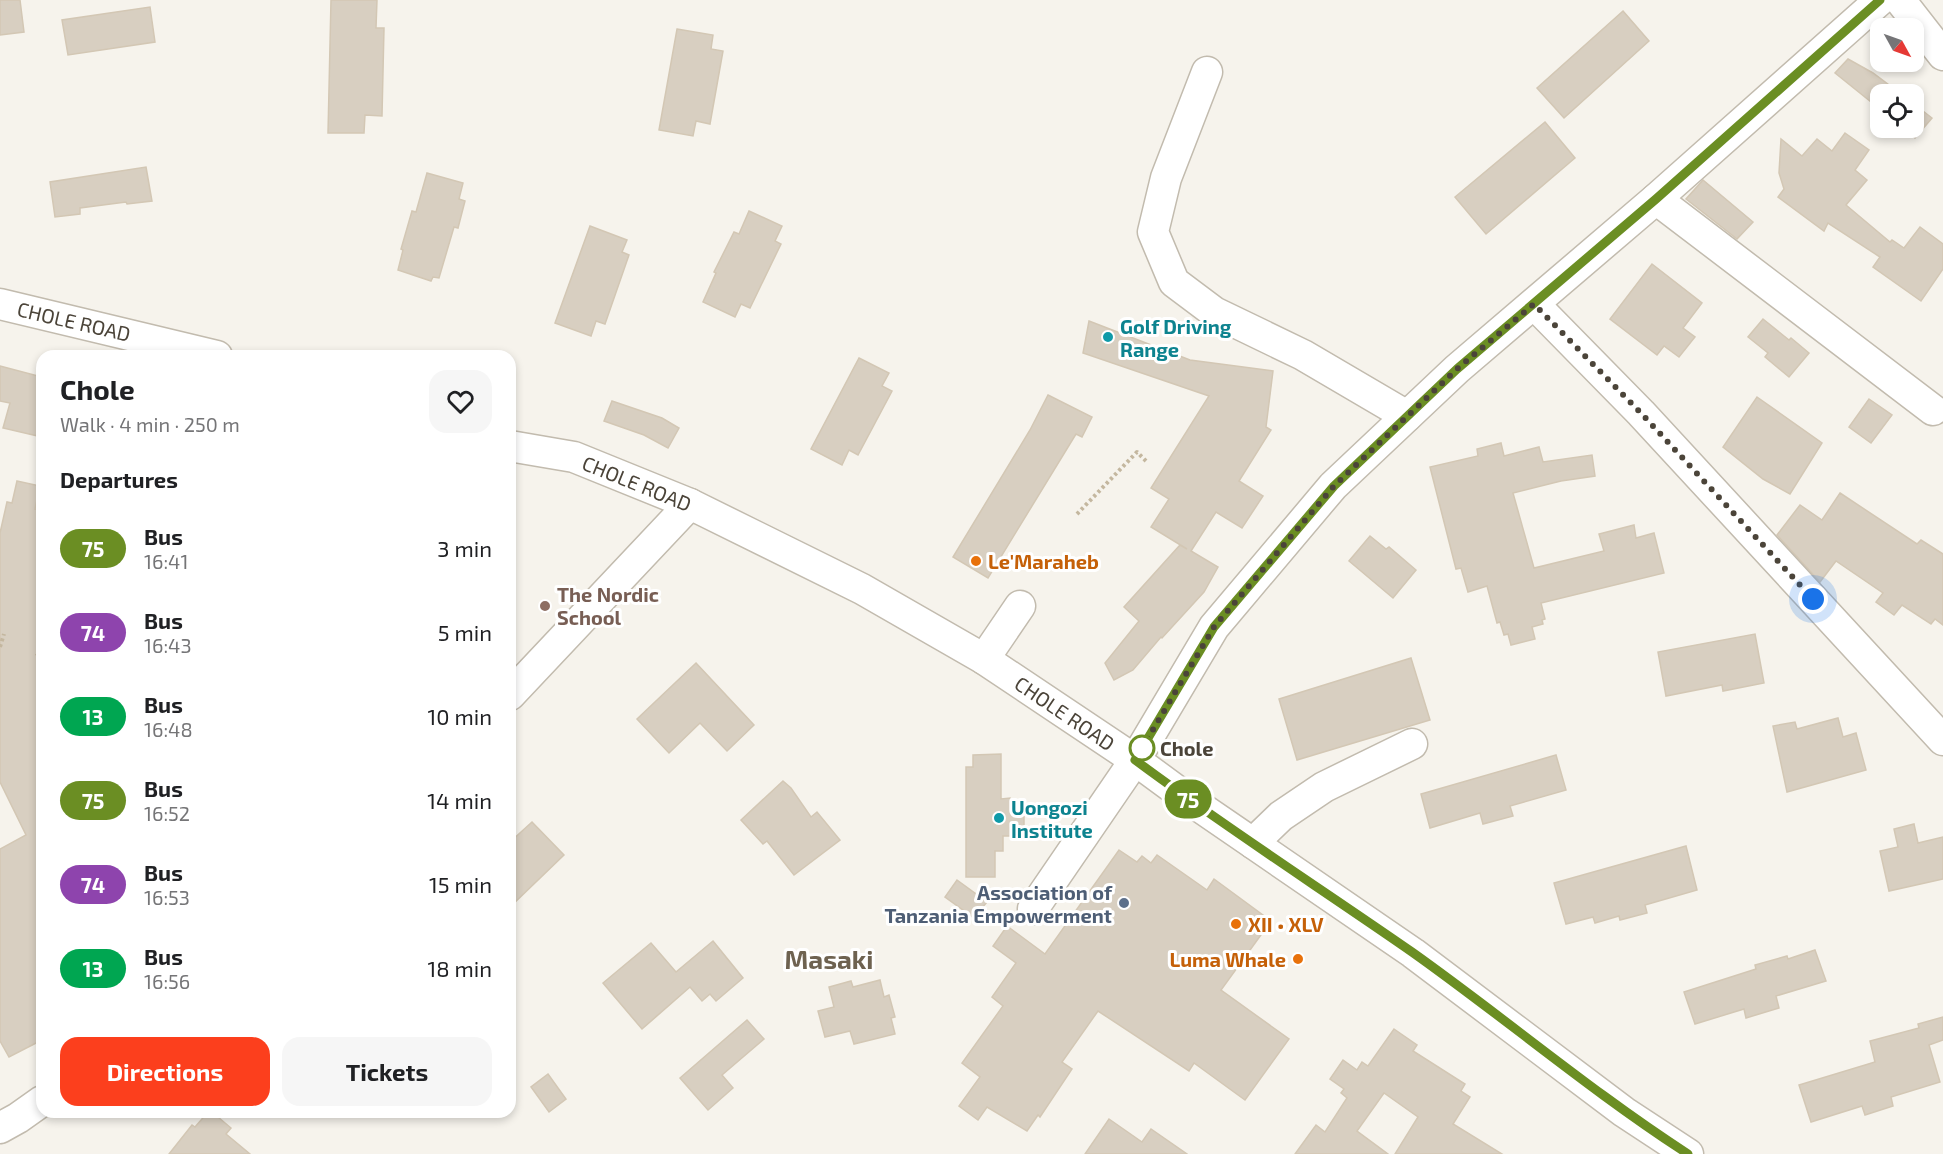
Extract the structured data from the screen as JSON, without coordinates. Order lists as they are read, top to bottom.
{
  "streets": {
    "street": ["CHOLE ROAD"]
  },
  "districts": ["Masaki"],
  "places": [
    "Golf Driving Range",
    "Le'Maraheb",
    "The Nordic School",
    "Chole",
    "Uongozi Institute",
    "Association of Tanzania Empowerment",
    "XII • XLV",
    "Luma Whale"
  ],
  "lines": ["bus line 75"],
  "north": "bottom right",
  "page": {
    "on_map": "75",
    "heading": [
      ["Chole", "Walk · 4 min · 250 m"],
      "Departures"
    ],
    "list": [
      {
        "mark": "75",
        "name": "Bus",
        "note": "16:41",
        "value": "3 min"
      },
      {
        "mark": "74",
        "name": "Bus",
        "note": "16:43",
        "value": "5 min"
      },
      {
        "mark": "13",
        "name": "Bus",
        "note": "16:48",
        "value": "10 min"
      },
      {
        "mark": "75",
        "name": "Bus",
        "note": "16:52",
        "value": "14 min"
      },
      {
        "mark": "74",
        "name": "Bus",
        "note": "16:53",
        "value": "15 min"
      },
      {
        "mark": "13",
        "name": "Bus",
        "note": "16:56",
        "value": "18 min"
      }
    ],
    "buttons": ["Directions", "Tickets"]
  }
}
